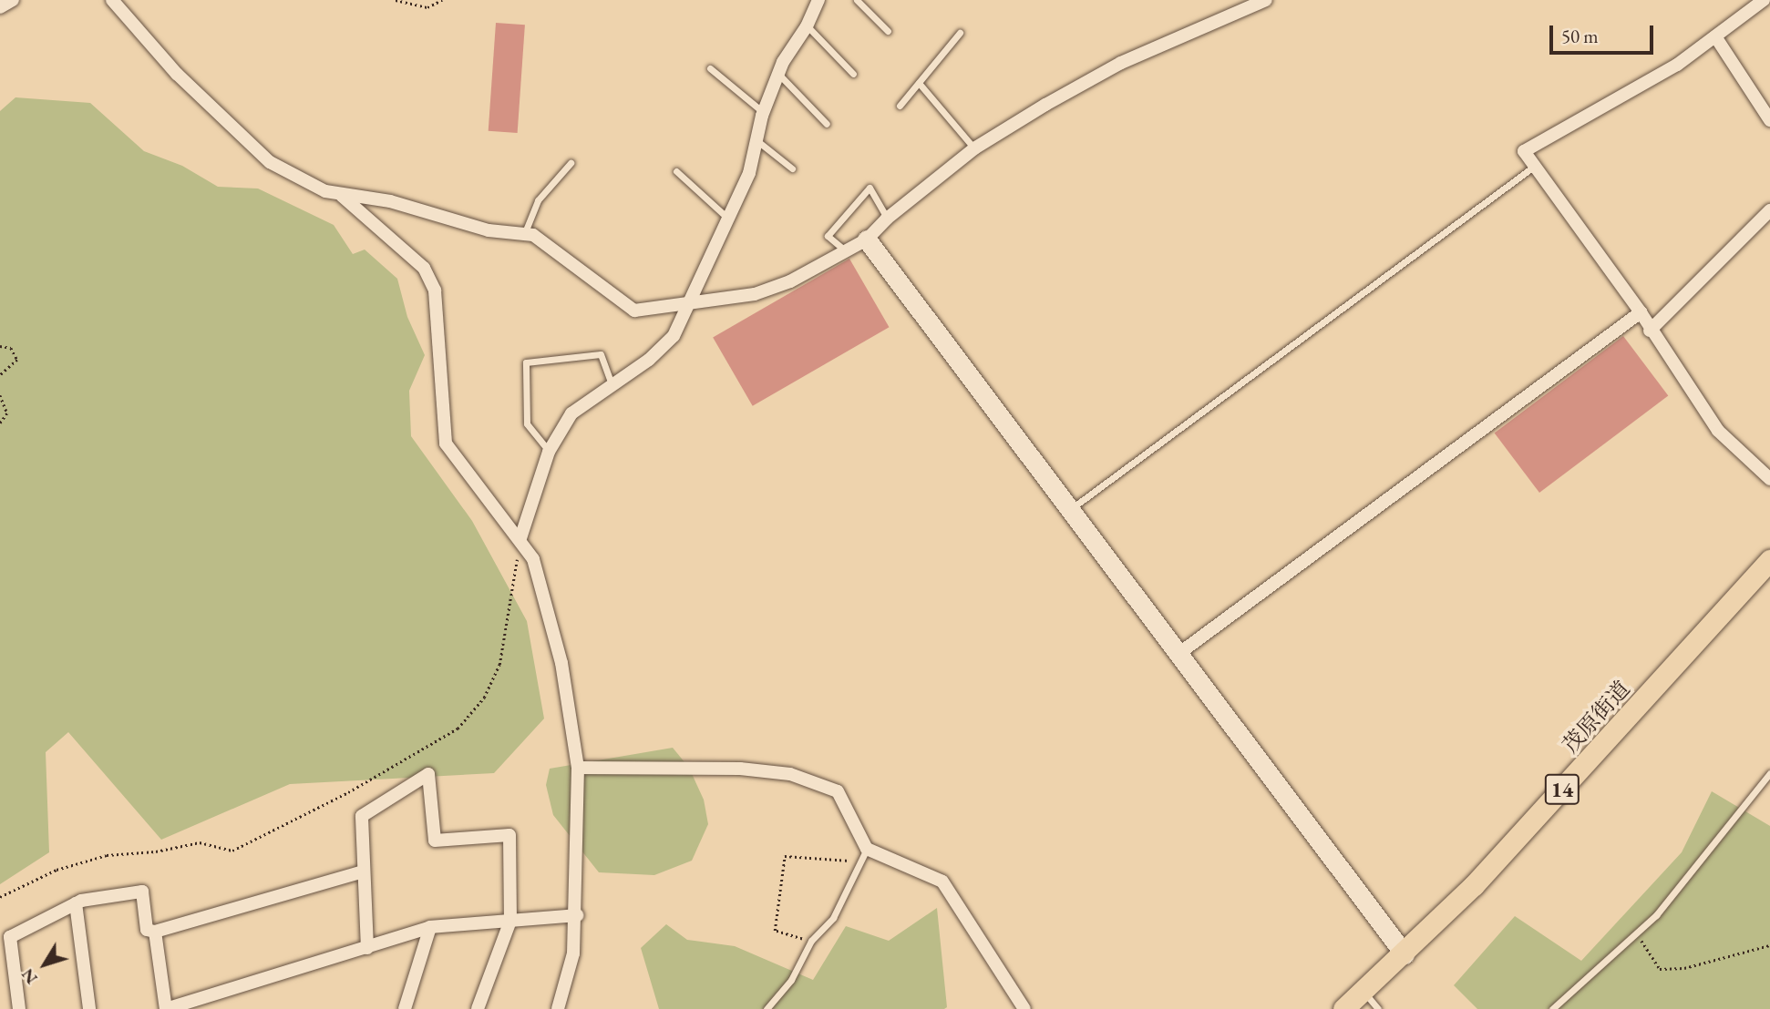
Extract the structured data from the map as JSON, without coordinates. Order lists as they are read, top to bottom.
{
  "streets": {
    "main road": ["茂原街道", "14"]
  },
  "scale_bar": "50 m",
  "north": "bottom left"
}
